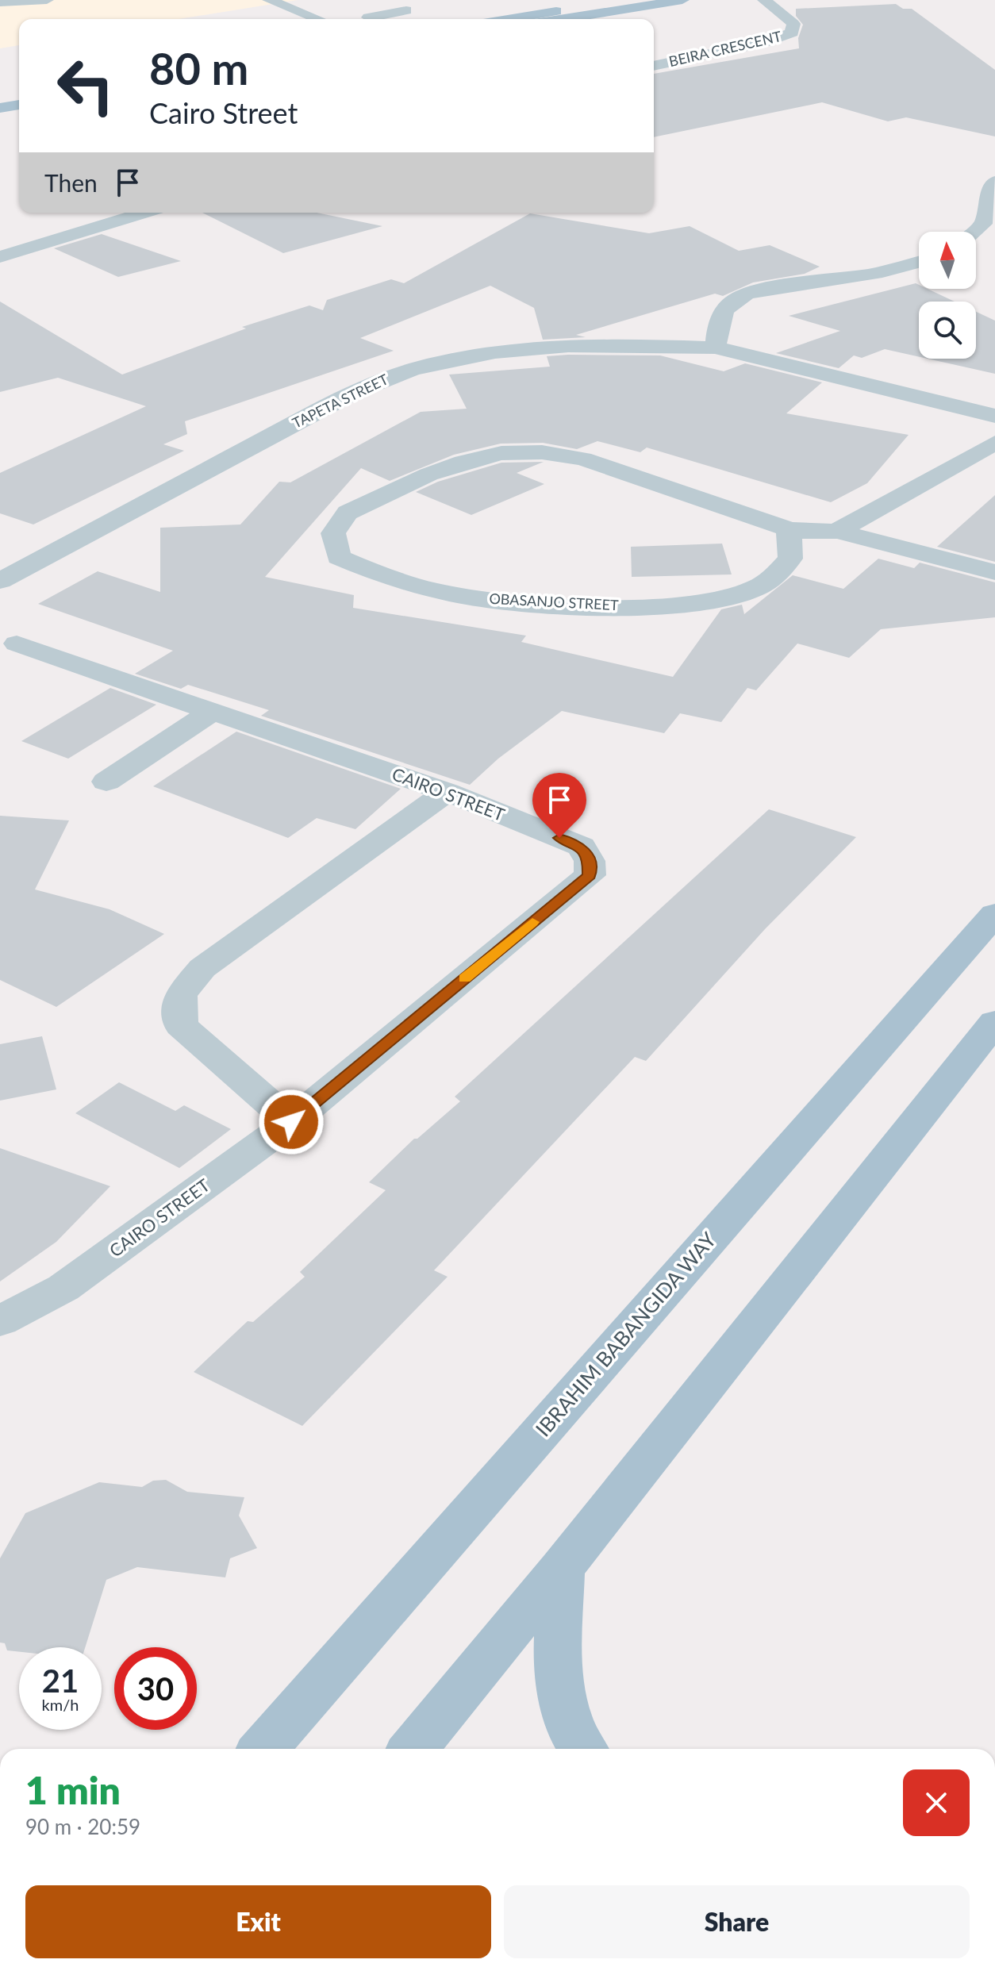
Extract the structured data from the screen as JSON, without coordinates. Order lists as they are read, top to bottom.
{
  "streets": {
    "main road": ["IBRAHIM BABANGIDA WAY"],
    "street": [
      "BEIRA CRESCENT",
      "TAPETA STREET",
      "OBASANJO STREET",
      "CAIRO STREET"
    ]
  },
  "north": "top",
  "page": {
    "turn": ["80 m", "Cairo Street"],
    "then": "Then",
    "speed": "21 km/h",
    "limit": "30",
    "heading": ["1 min", "90 m · 20:59"],
    "buttons": ["Exit", "Share"]
  }
}
